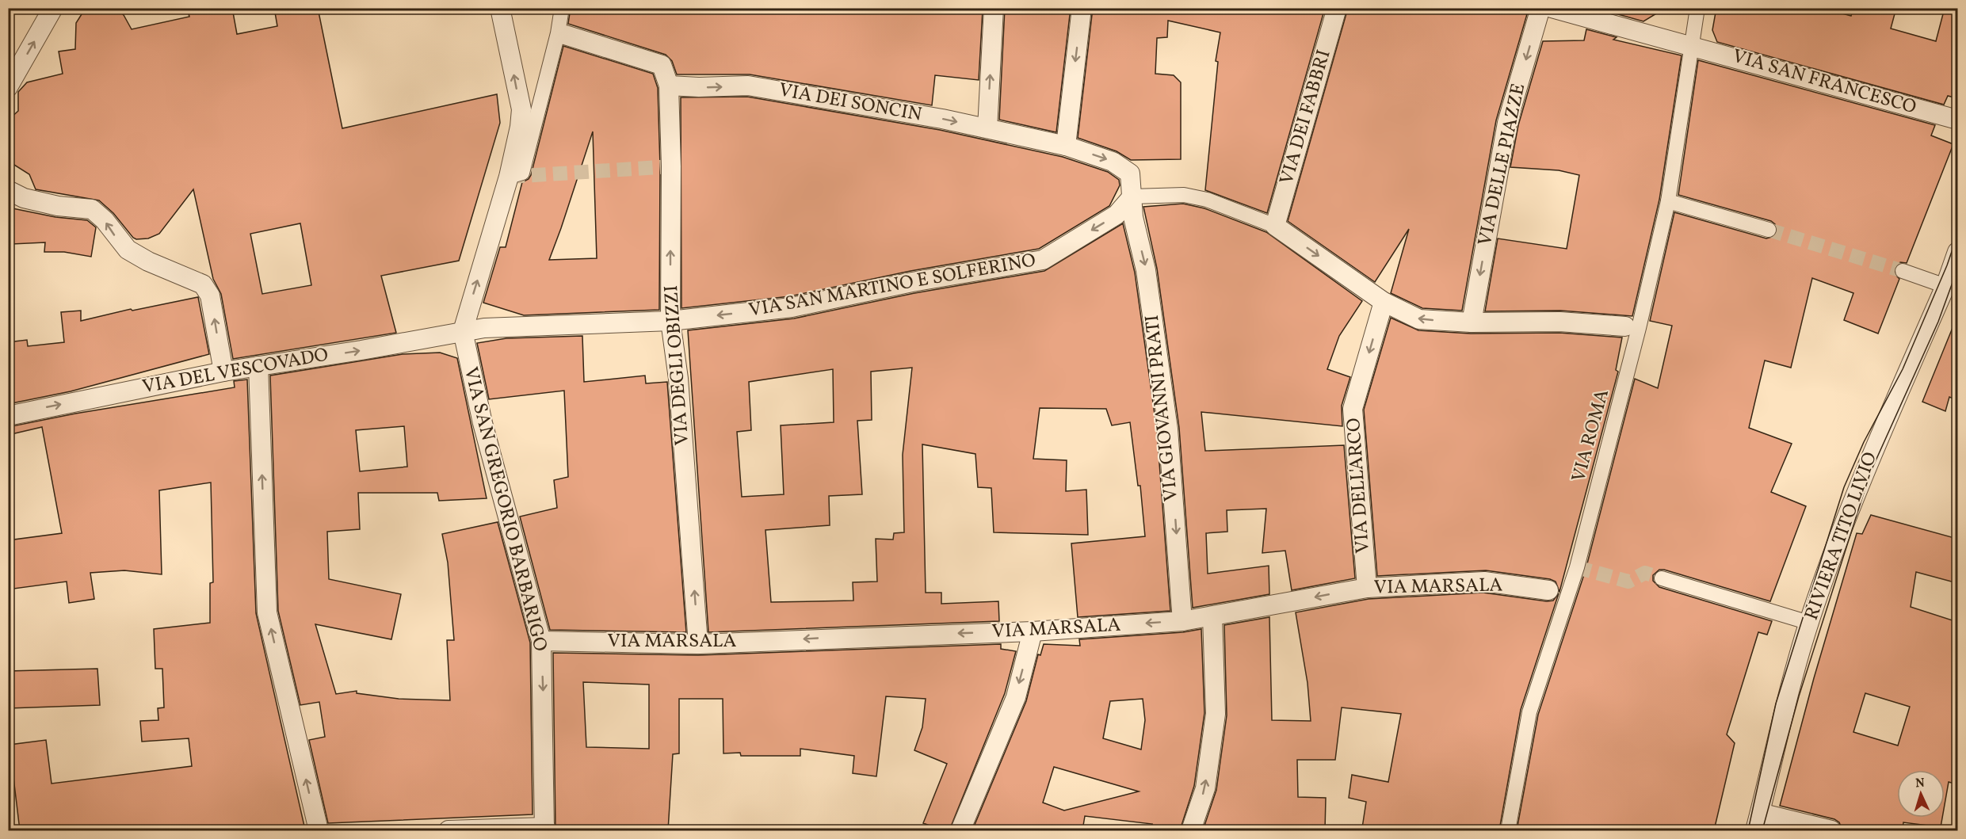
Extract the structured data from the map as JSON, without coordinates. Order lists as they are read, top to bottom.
{
  "streets": {
    "street": [
      "VIA SAN FRANCESCO",
      "VIA DEI SONCIN",
      "VIA DEI FABBRI",
      "VIA DELLE PIAZZE",
      "VIA SAN MARTINO E SOLFERINO",
      "VIA DEGLI OBIZZI",
      "VIA DEL VESCOVADO",
      "VIA GIOVANNI PRATI",
      "VIA ROMA",
      "VIA DELL'ARCO",
      "VIA SAN GREGORIO BARBARIGO",
      "RIVIERA TITO LIVIO",
      "VIA MARSALA"
    ]
  },
  "crossings": [
    ["VIA SAN FRANCESCO", "VIA ROMA"],
    ["VIA DEI SONCIN", "VIA SAN MARTINO E SOLFERINO"],
    ["VIA DEI SONCIN", "VIA DEGLI OBIZZI"],
    ["VIA DEI SONCIN", "VIA GIOVANNI PRATI"],
    ["VIA SAN MARTINO E SOLFERINO", "VIA DEGLI OBIZZI"],
    ["VIA SAN MARTINO E SOLFERINO", "VIA DEL VESCOVADO"],
    ["VIA SAN MARTINO E SOLFERINO", "VIA GIOVANNI PRATI"],
    ["VIA SAN MARTINO E SOLFERINO", "VIA SAN GREGORIO BARBARIGO"],
    ["VIA DEGLI OBIZZI", "VIA MARSALA"],
    ["VIA DEL VESCOVADO", "VIA SAN GREGORIO BARBARIGO"],
    ["VIA GIOVANNI PRATI", "VIA MARSALA"],
    ["VIA ROMA", "VIA MARSALA"],
    ["VIA DELL'ARCO", "VIA MARSALA"],
    ["VIA SAN GREGORIO BARBARIGO", "VIA MARSALA"]
  ],
  "one_way": [
    "VIA DEI SONCIN",
    "VIA DELLE PIAZZE",
    "VIA SAN MARTINO E SOLFERINO",
    "VIA DEGLI OBIZZI",
    "VIA DEL VESCOVADO",
    "VIA GIOVANNI PRATI",
    "VIA DELL'ARCO",
    "VIA SAN GREGORIO BARBARIGO",
    "VIA MARSALA"
  ],
  "north": "top"
}
